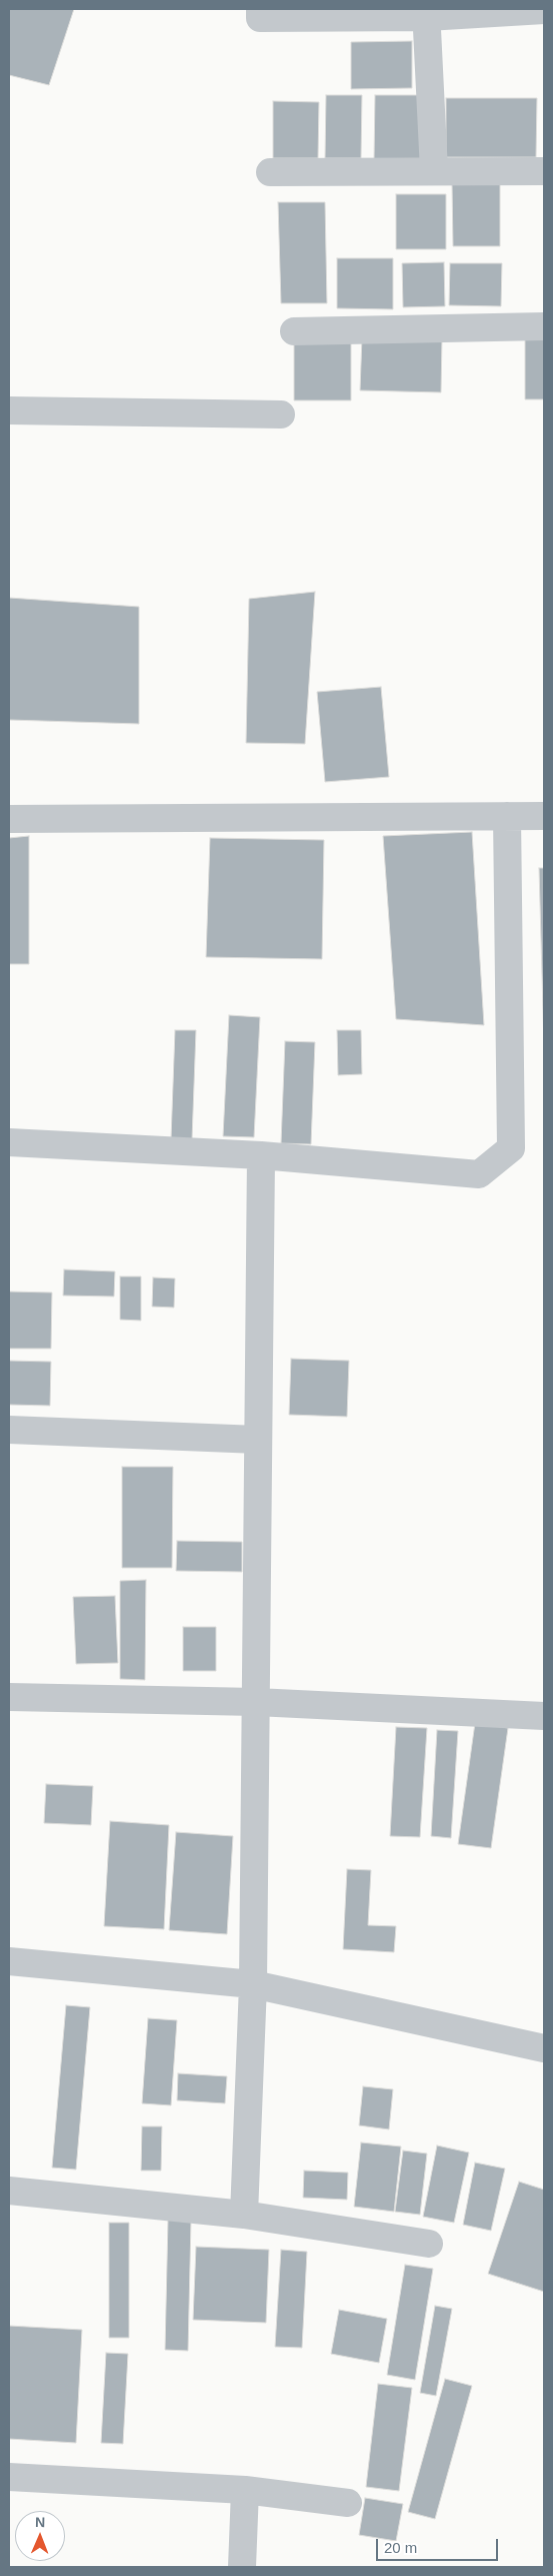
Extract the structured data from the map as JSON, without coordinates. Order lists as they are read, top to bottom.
{
  "scale_bar": "20 m",
  "north": "top"
}
